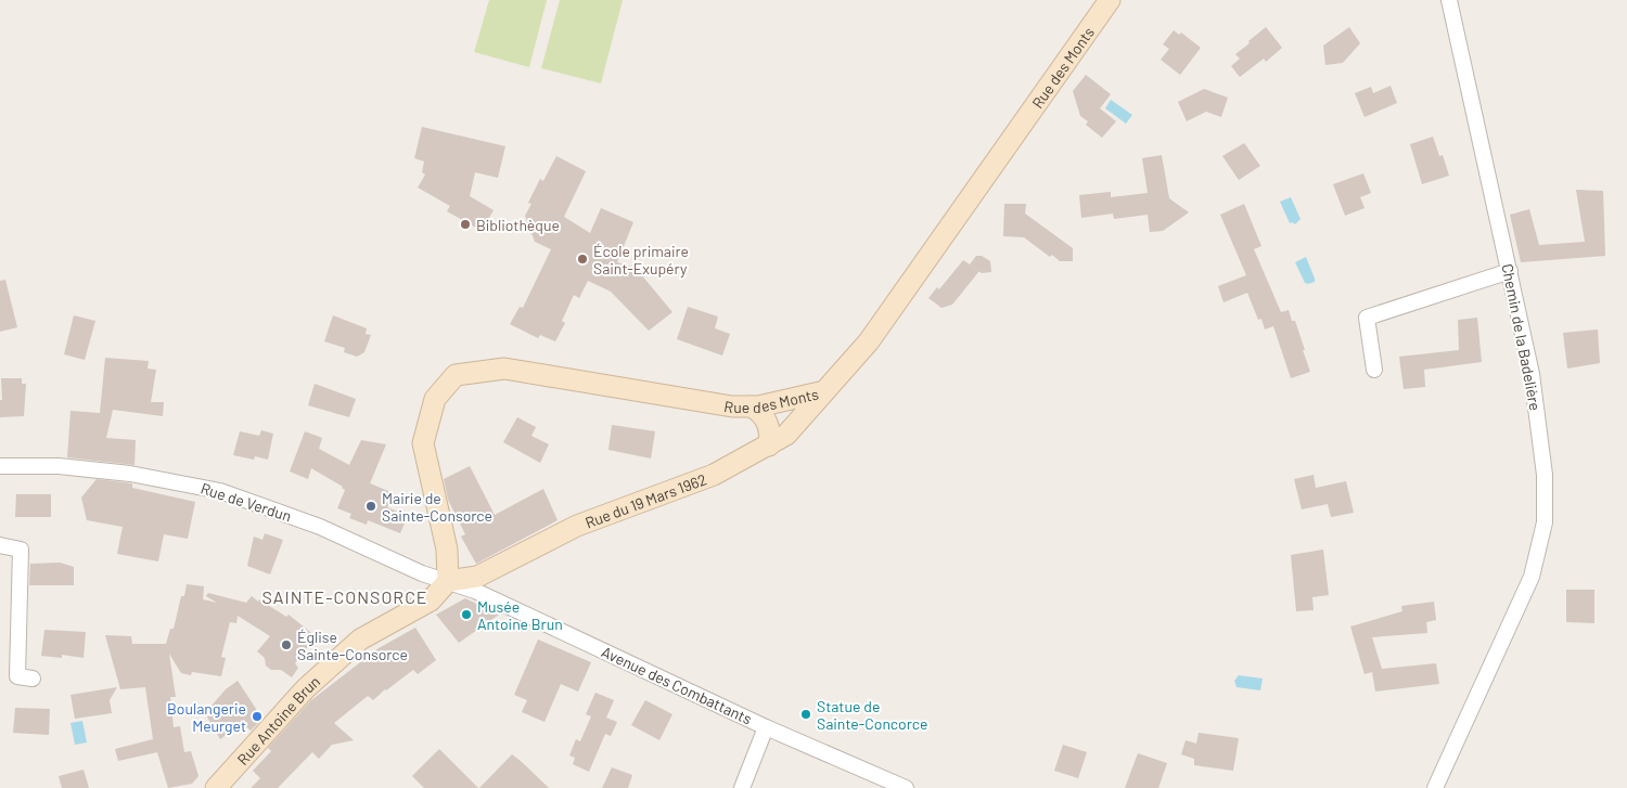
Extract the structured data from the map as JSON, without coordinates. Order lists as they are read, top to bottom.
{
  "streets": {
    "street": [
      "Rue des Monts",
      "Chemin de la Badelière",
      "Rue du 19 Mars 1962",
      "Rue de Verdun",
      "Avenue des Combattants",
      "Rue Antoine Brun"
    ]
  },
  "crossings": [
    ["Rue des Monts", "Rue du 19 Mars 1962"],
    ["Rue des Monts", "Rue de Verdun"],
    ["Rue des Monts", "Avenue des Combattants"],
    ["Rue des Monts", "Rue Antoine Brun"],
    ["Rue du 19 Mars 1962", "Rue de Verdun"],
    ["Rue du 19 Mars 1962", "Avenue des Combattants"],
    ["Rue du 19 Mars 1962", "Rue Antoine Brun"],
    ["Rue de Verdun", "Avenue des Combattants"],
    ["Rue de Verdun", "Rue Antoine Brun"],
    ["Avenue des Combattants", "Rue Antoine Brun"]
  ],
  "districts": ["SAINTE-CONSORCE"],
  "places": [
    "Bibliothèque",
    "École primaire Saint-Exupéry",
    "Mairie de Sainte-Consorce",
    "Musée Antoine Brun",
    "Église Sainte-Consorce",
    "Statue de Sainte-Concorce",
    "Boulangerie Meurget"
  ]
}
